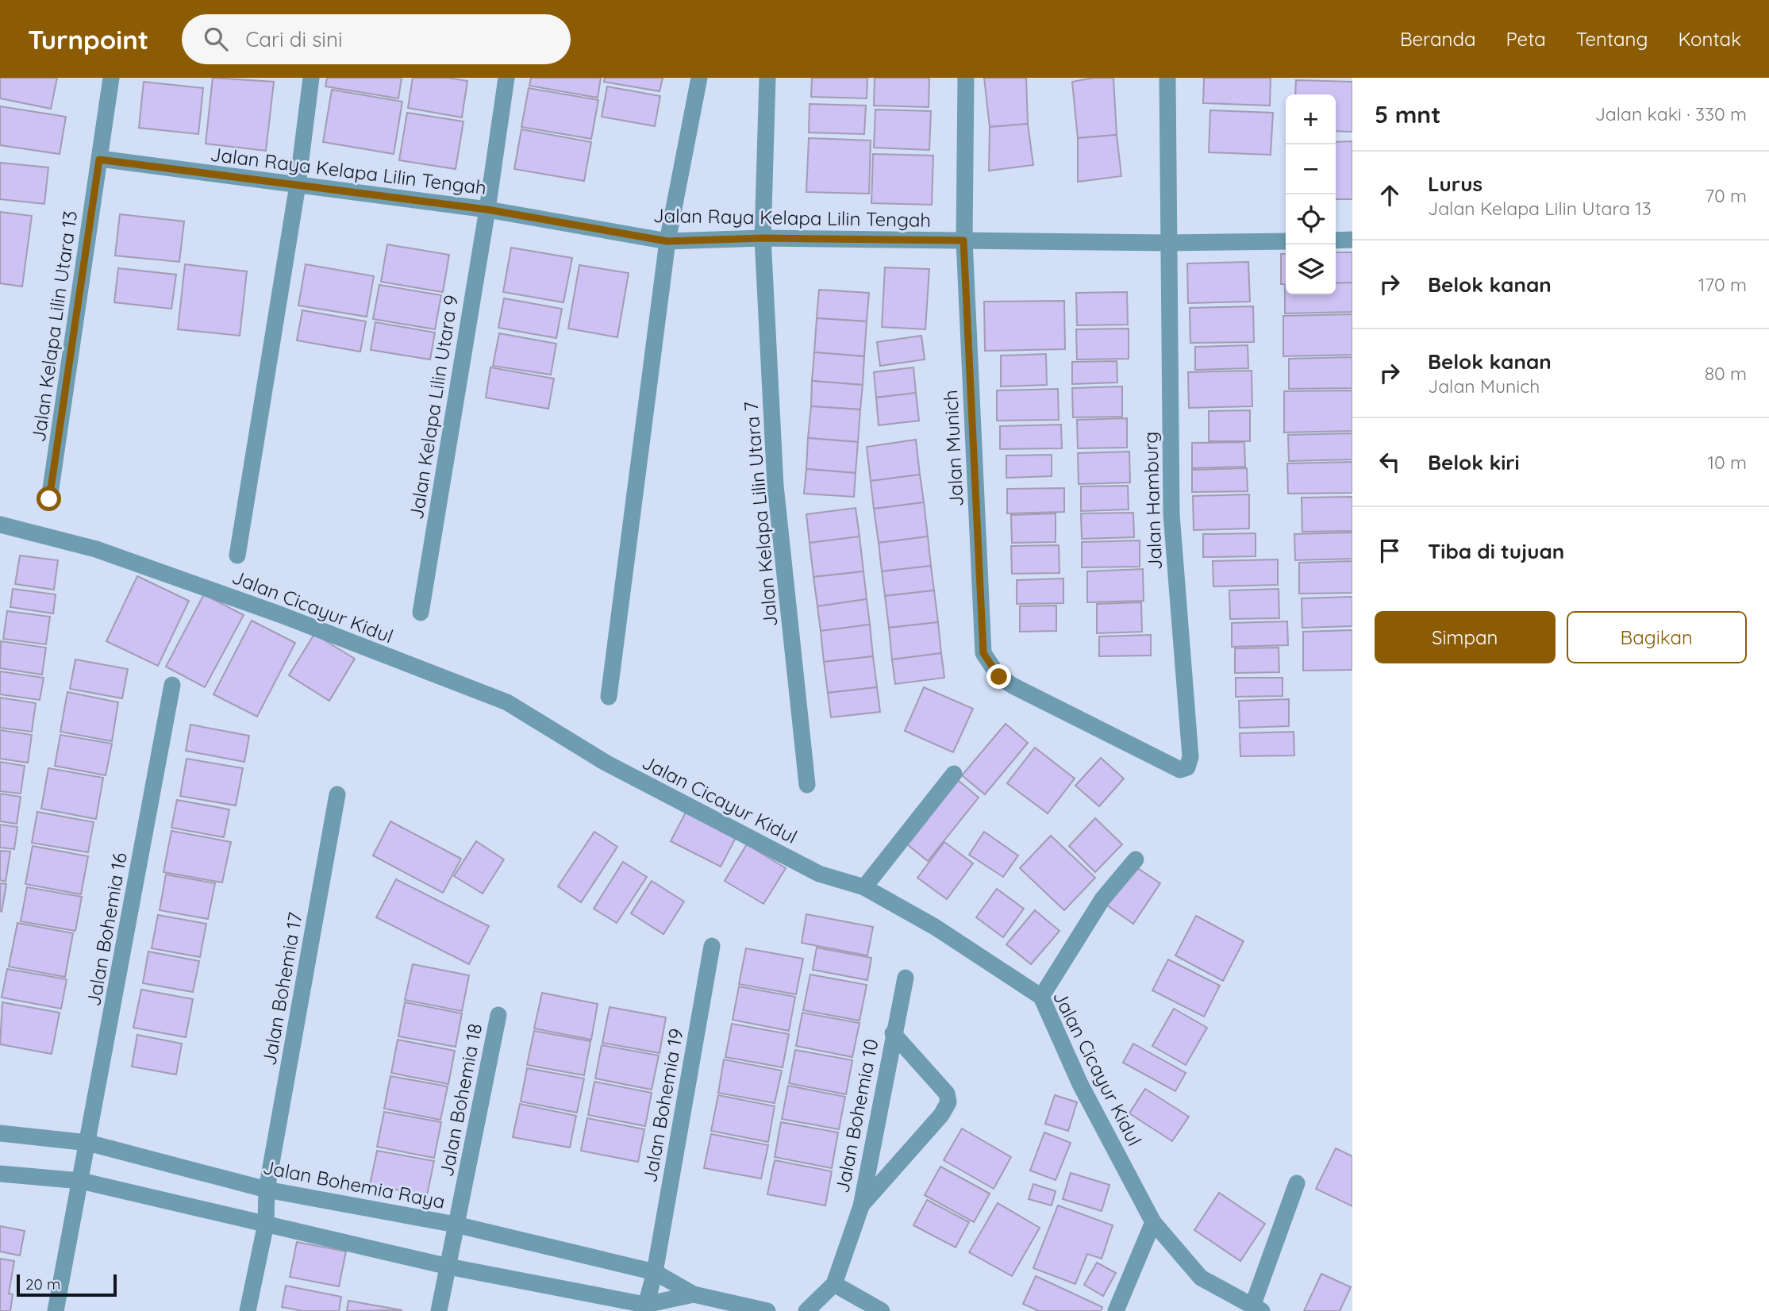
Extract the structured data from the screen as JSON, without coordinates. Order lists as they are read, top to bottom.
{
  "streets": {
    "street": [
      "Jalan Raya Kelapa Lilin Tengah",
      "Jalan Kelapa Lilin Utara 13",
      "Jalan Kelapa Lilin Utara 9",
      "Jalan Munich",
      "Jalan Hamburg",
      "Jalan Kelapa Lilin Utara 7",
      "Jalan Cicayur Kidul",
      "Jalan Bohemia 16",
      "Jalan Bohemia 17",
      "Jalan Bohemia 18",
      "Jalan Bohemia 19",
      "Jalan Bohemia 10",
      "Jalan Bohemia Raya"
    ]
  },
  "crossings": [
    ["Jalan Raya Kelapa Lilin Tengah", "Jalan Kelapa Lilin Utara 13"],
    ["Jalan Raya Kelapa Lilin Tengah", "Jalan Kelapa Lilin Utara 9"],
    ["Jalan Raya Kelapa Lilin Tengah", "Jalan Munich"],
    ["Jalan Raya Kelapa Lilin Tengah", "Jalan Hamburg"],
    ["Jalan Raya Kelapa Lilin Tengah", "Jalan Kelapa Lilin Utara 7"],
    ["Jalan Munich", "Jalan Hamburg"],
    ["Jalan Bohemia 16", "Jalan Bohemia Raya"],
    ["Jalan Bohemia 17", "Jalan Bohemia Raya"],
    ["Jalan Bohemia 18", "Jalan Bohemia Raya"],
    ["Jalan Bohemia 19", "Jalan Bohemia Raya"]
  ],
  "scale_bar": "20 m",
  "page": {
    "header": "Turnpoint",
    "search": "Cari di sini",
    "nav": [
      "Beranda",
      "Peta",
      "Tentang",
      "Kontak"
    ],
    "heading": ["5 mnt", "Jalan kaki · 330 m"],
    "map_buttons": ["+", "−"],
    "list": [
      ["Lurus", "Jalan Kelapa Lilin Utara 13", "70 m"],
      ["Belok kanan", "170 m"],
      ["Belok kanan", "Jalan Munich", "80 m"],
      ["Belok kiri", "10 m"],
      "Tiba di tujuan"
    ],
    "buttons": ["Simpan", "Bagikan"],
    "scale": "20 m"
  }
}
